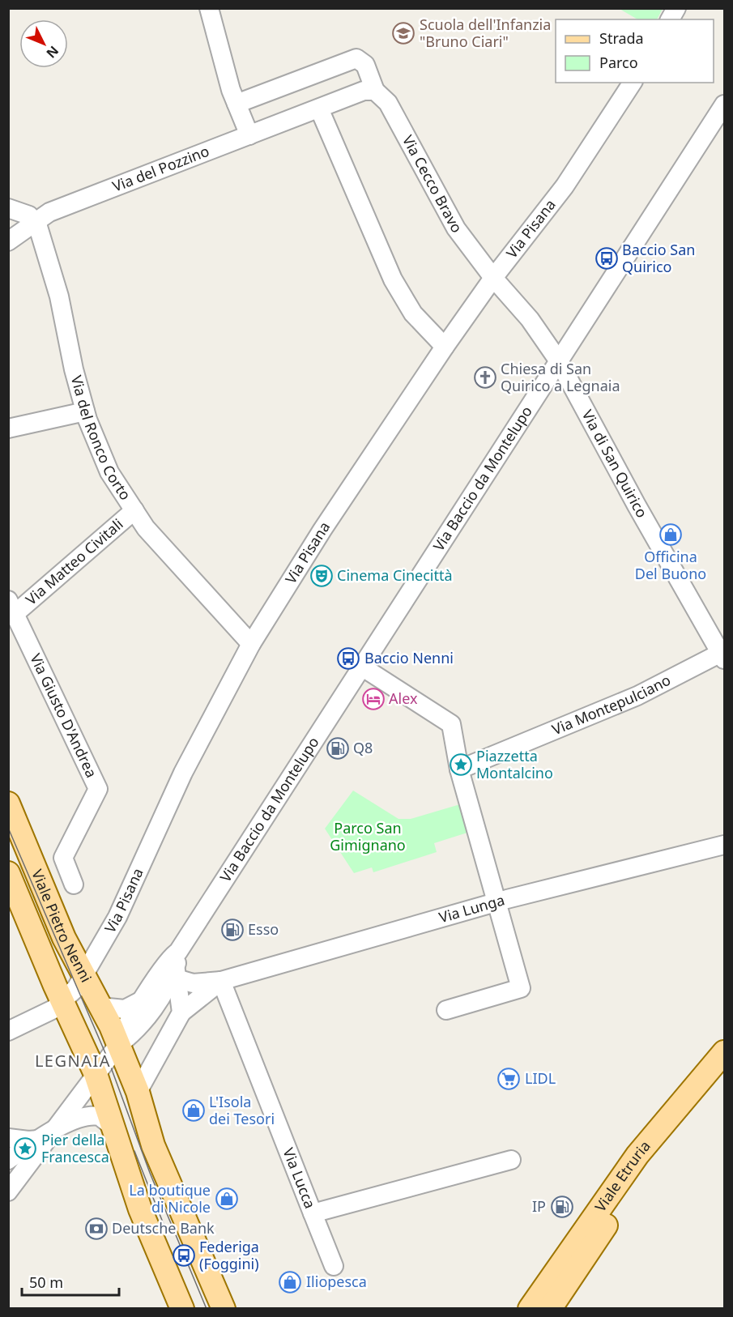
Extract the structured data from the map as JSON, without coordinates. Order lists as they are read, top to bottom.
{
  "streets": {
    "main road": ["Viale Pietro Nenni", "Viale Etruria"],
    "street": [
      "Via del Pozzino",
      "Via Cecco Bravo",
      "Via Pisana",
      "Via del Ronco Corto",
      "Via di San Quirico",
      "Via Baccio da Montelupo",
      "Via Matteo Civitali",
      "Via Montepulciano",
      "Via Giusto D'Andrea",
      "Via Lunga",
      "Via Lucca"
    ]
  },
  "crossings": [
    ["Via del Pozzino", "Via Cecco Bravo"],
    ["Via del Pozzino", "Via del Ronco Corto"],
    ["Via Cecco Bravo", "Via Pisana"],
    ["Via Cecco Bravo", "Via di San Quirico"],
    ["Via Pisana", "Via del Ronco Corto"],
    ["Via Pisana", "Via di San Quirico"],
    ["Via Pisana", "Viale Pietro Nenni"],
    ["Via del Ronco Corto", "Via Matteo Civitali"],
    ["Via di San Quirico", "Via Baccio da Montelupo"],
    ["Via di San Quirico", "Via Montepulciano"],
    ["Via Baccio da Montelupo", "Via Lunga"],
    ["Via Baccio da Montelupo", "Viale Pietro Nenni"],
    ["Via Matteo Civitali", "Via Giusto D'Andrea"],
    ["Via Lunga", "Via Lucca"]
  ],
  "districts": ["LEGNAIA"],
  "parks": ["Parco San Gimignano"],
  "places": {
    "school or university": ["Scuola dell'Infanzia \"Bruno Ciari\""],
    "bus stop": ["Baccio San Quirico", "Baccio Nenni", "Federiga (Foggini)"],
    "church": ["Chiesa di San Quirico a Legnaia"],
    "shop": [
      "Officina Del Buono",
      "L'Isola dei Tesori",
      "La boutique di Nicole",
      "Iliopesca"
    ],
    "theatre": ["Cinema Cinecittà"],
    "hotel": ["Alex"],
    "fuel station": ["Q8", "Esso", "IP"],
    "place": ["Piazzetta Montalcino", "Pier della Francesca"],
    "supermarket": ["LIDL"],
    "bank": ["Deutsche Bank"]
  },
  "legend": ["Strada", "Parco"],
  "scale_bar": "50 m",
  "north": "bottom right"
}
